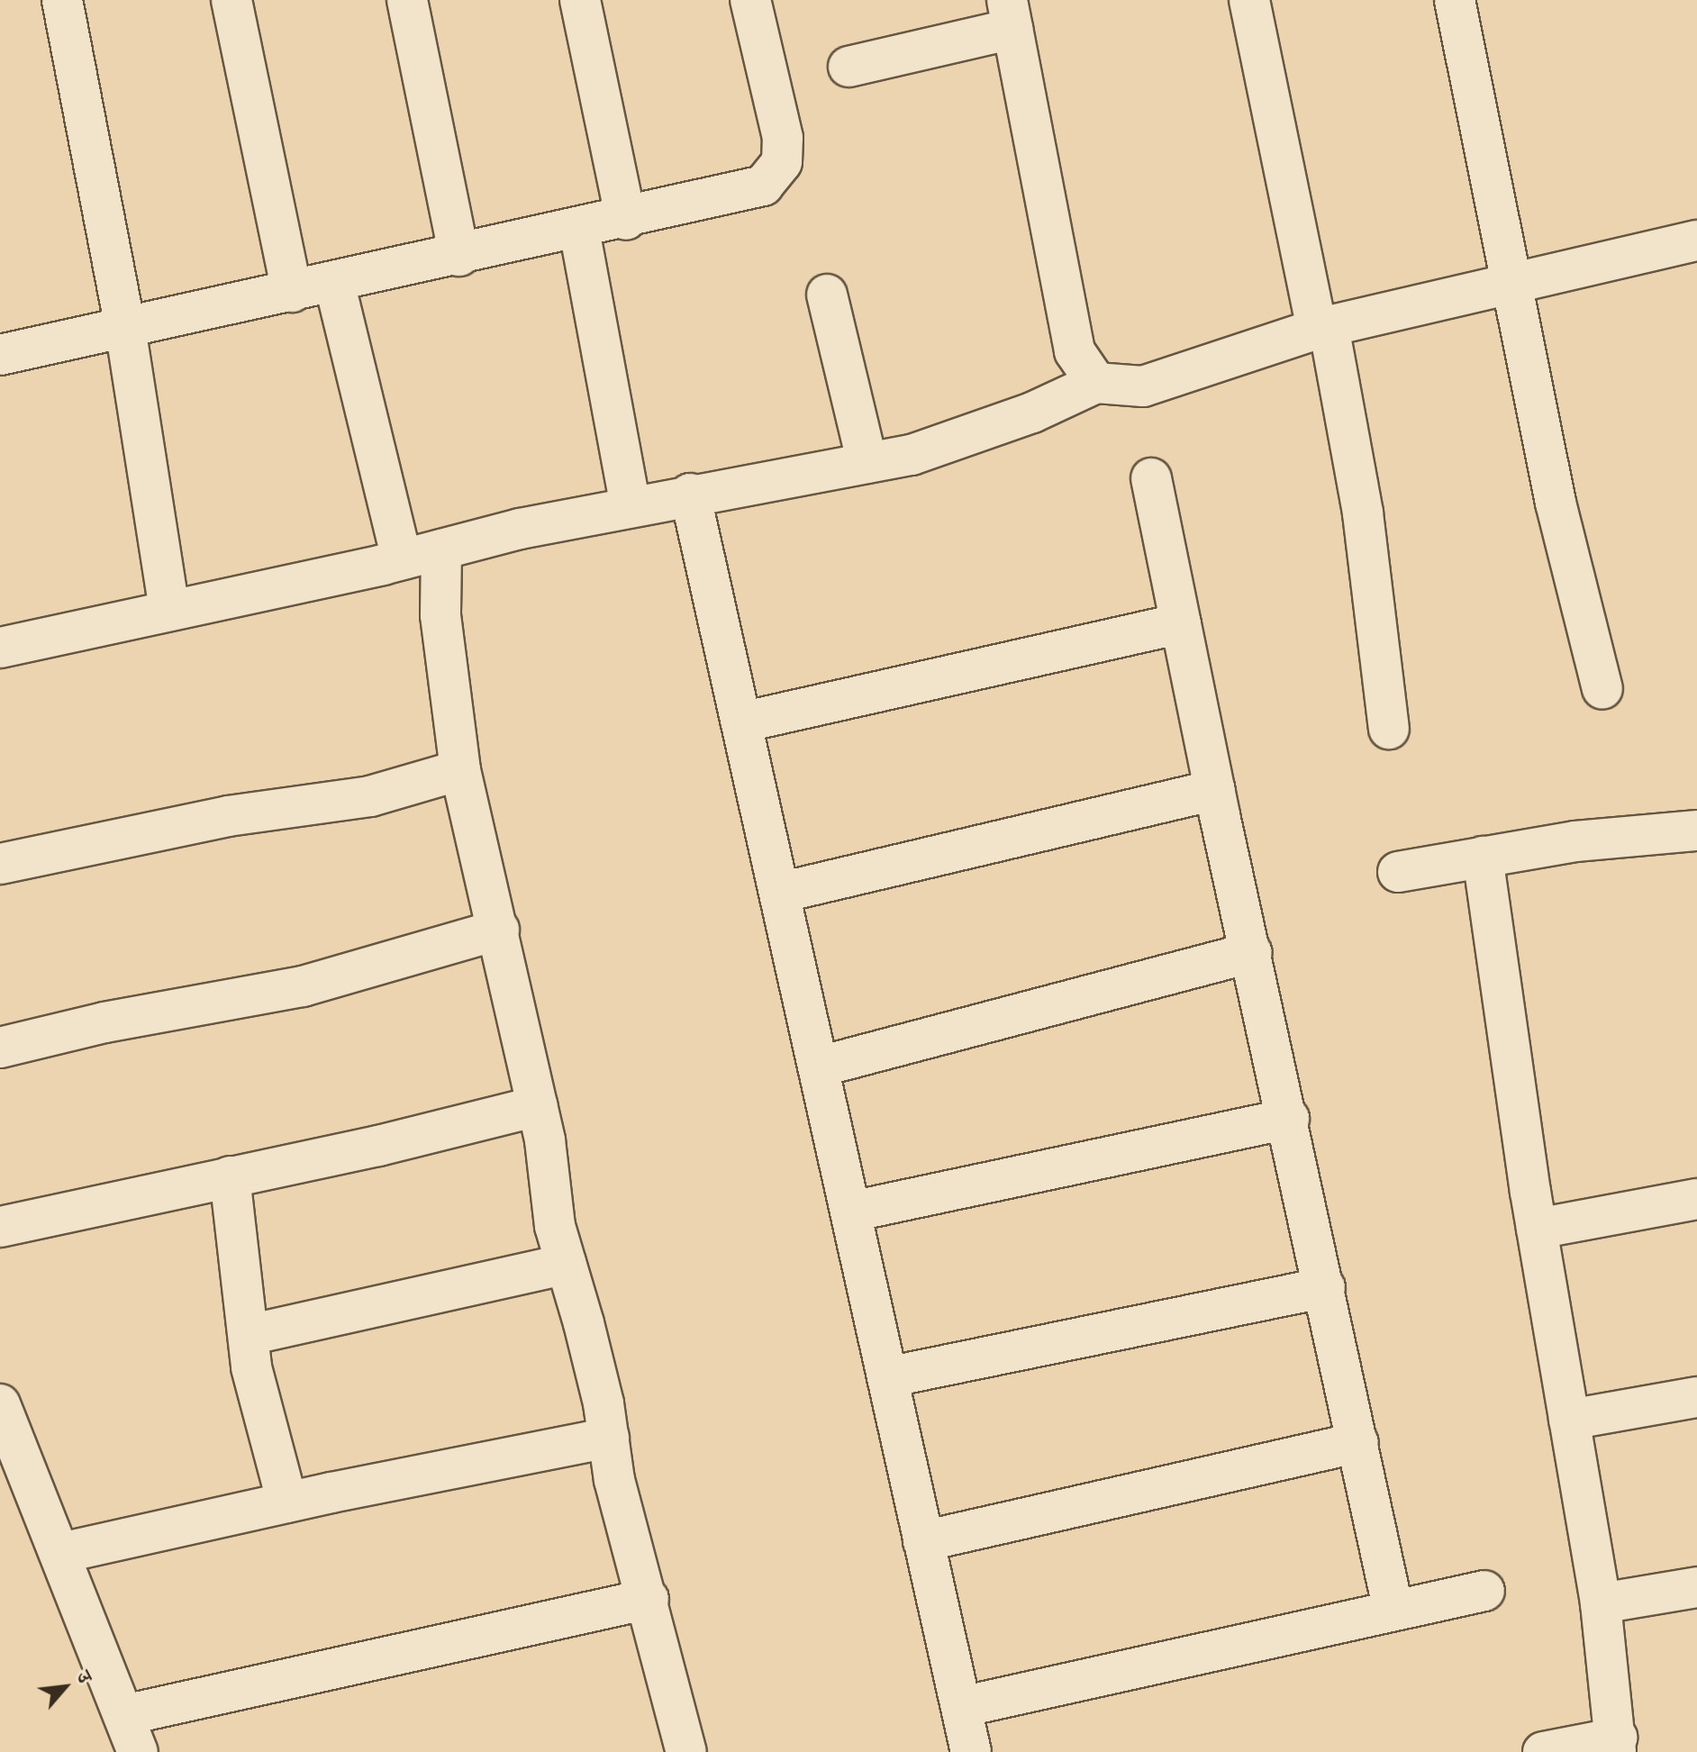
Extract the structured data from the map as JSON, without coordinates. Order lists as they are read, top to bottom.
{
  "north": "top right"
}
